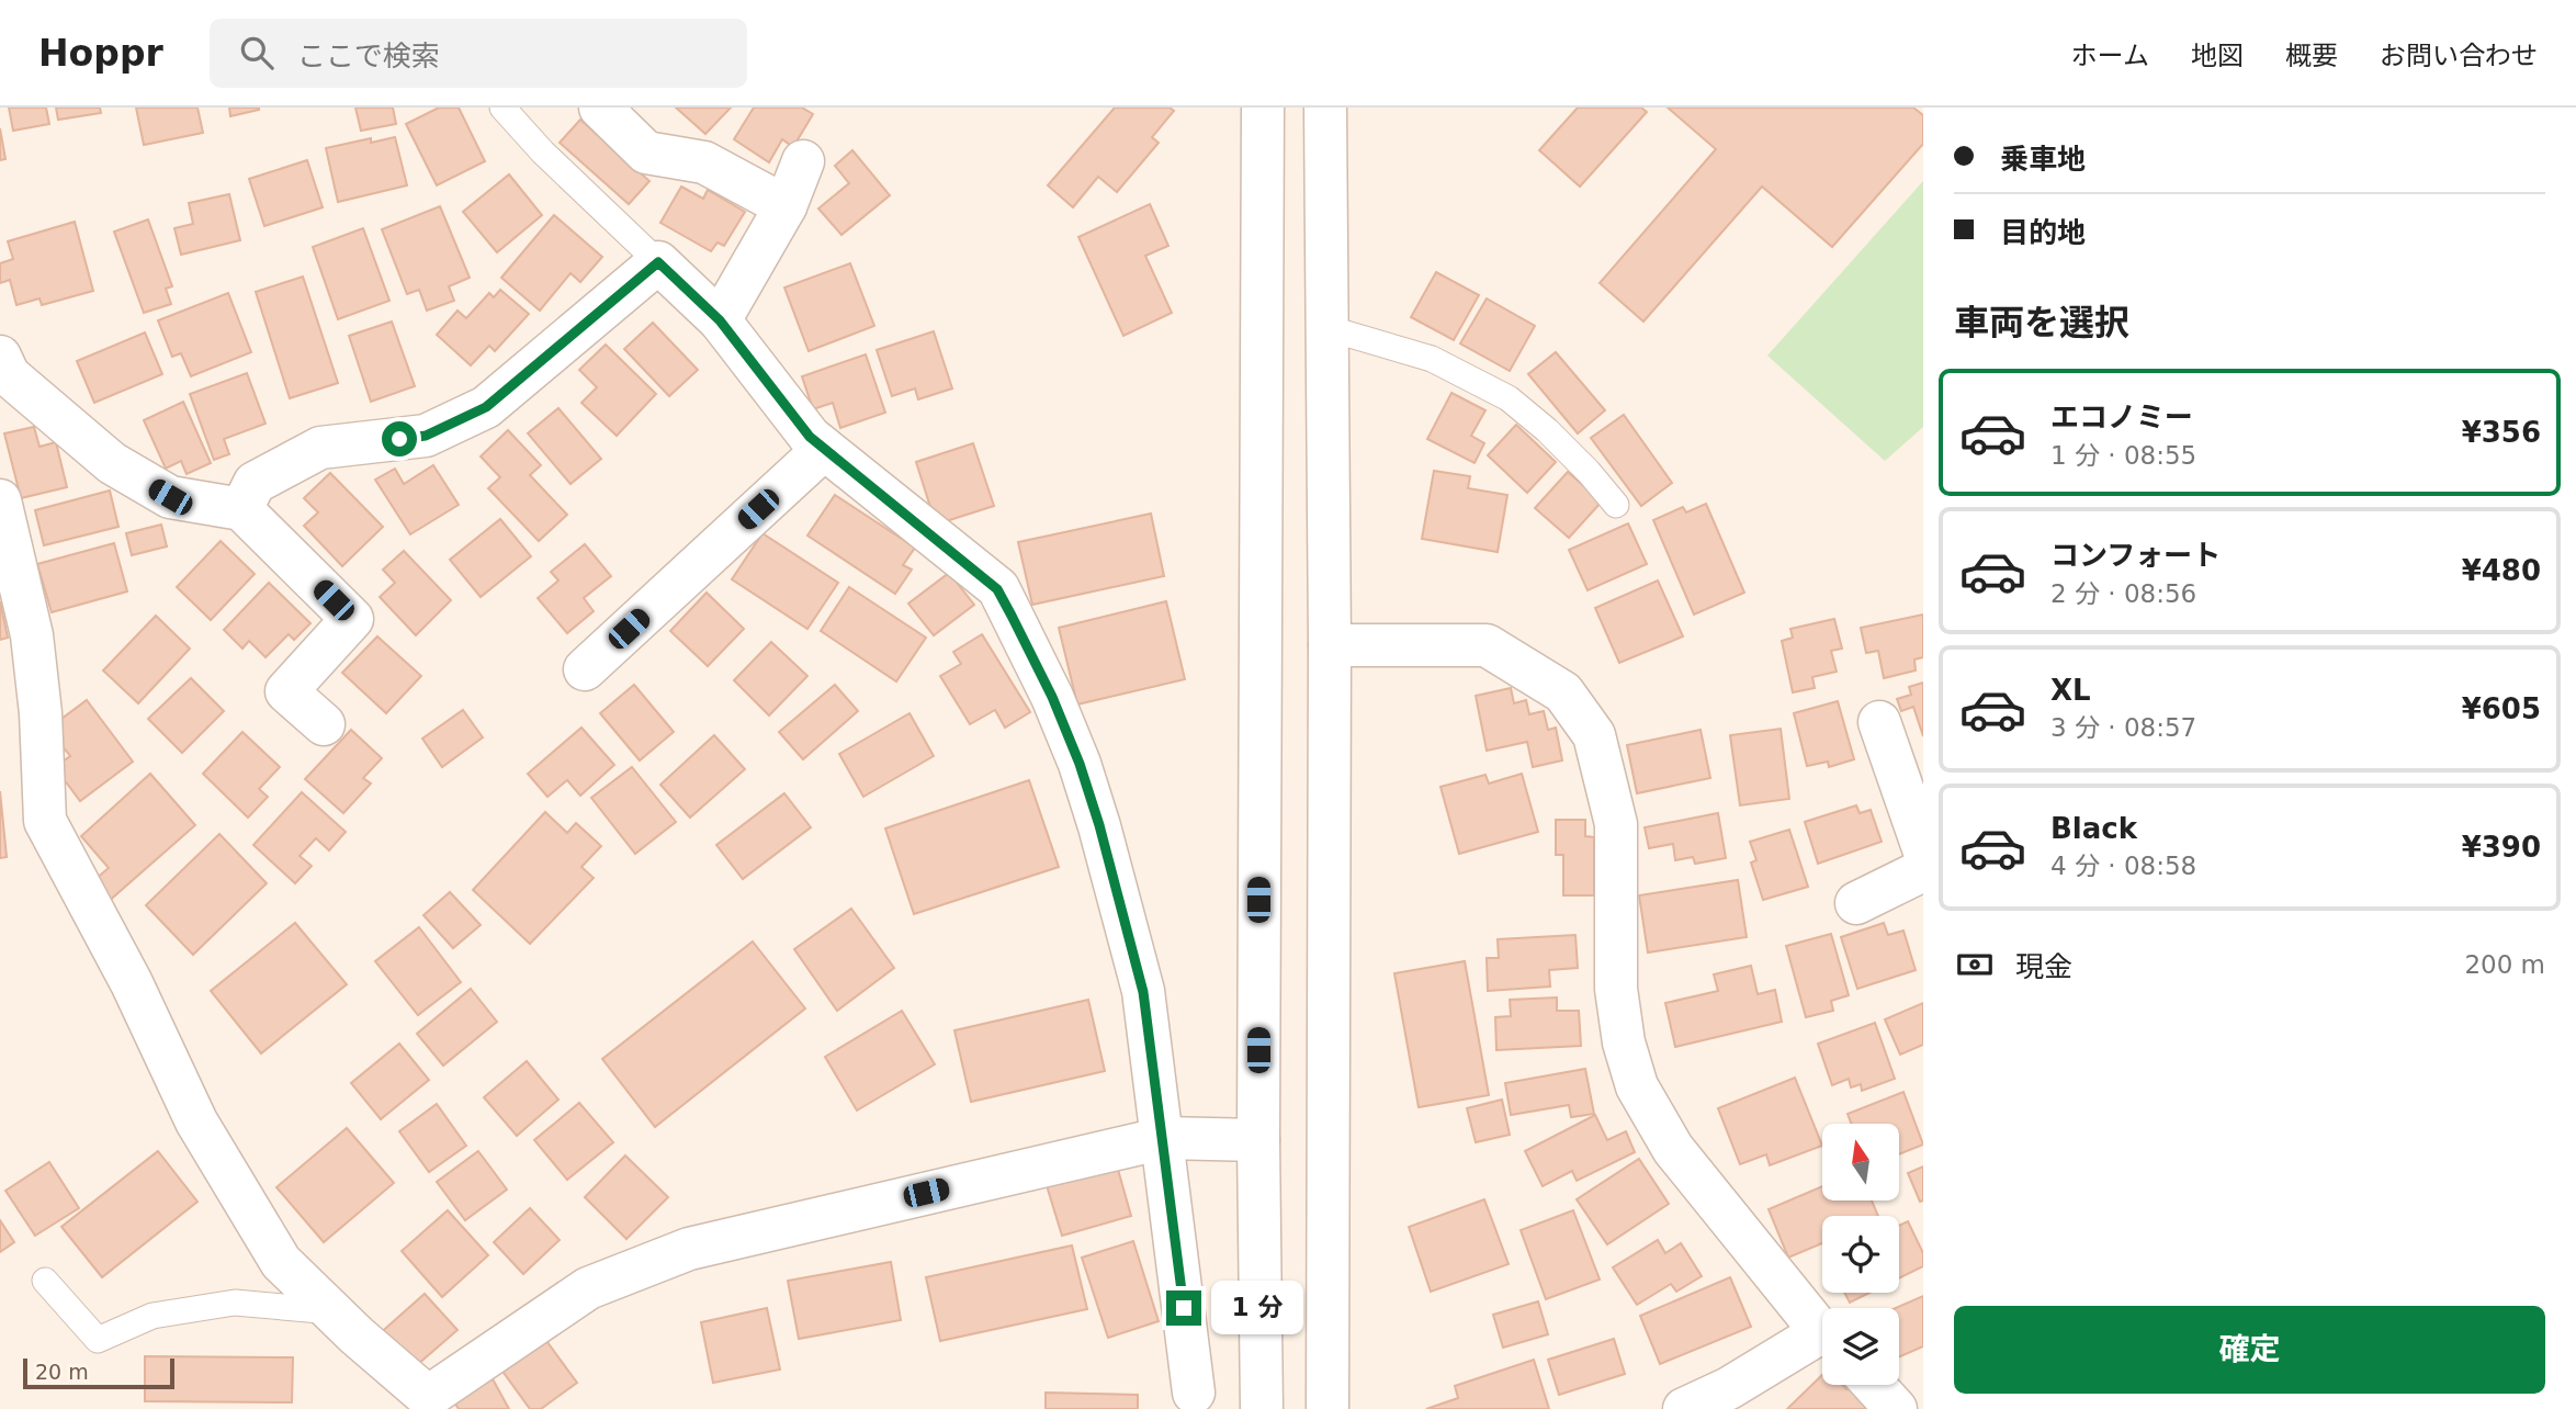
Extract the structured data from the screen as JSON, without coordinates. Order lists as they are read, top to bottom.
{
  "scale_bar": "20 m",
  "north": "top",
  "page": {
    "header": "Hoppr",
    "search": "ここで検索",
    "nav": [
      "ホーム",
      "地図",
      "概要",
      "お問い合わせ"
    ],
    "banner": ["乗車地", "目的地"],
    "heading": "車両を選択",
    "list": [
      {
        "name": "エコノミー",
        "note": "1 分 · 08:55",
        "value": "¥356"
      },
      {
        "name": "コンフォート",
        "note": "2 分 · 08:56",
        "value": "¥480"
      },
      {
        "name": "XL",
        "note": "3 分 · 08:57",
        "value": "¥605"
      },
      {
        "name": "Black",
        "note": "4 分 · 08:58",
        "value": "¥390"
      }
    ],
    "pay": ["現金", "200 m"],
    "bubble": "1 分",
    "buttons": "確定",
    "scale": "20 m"
  }
}
